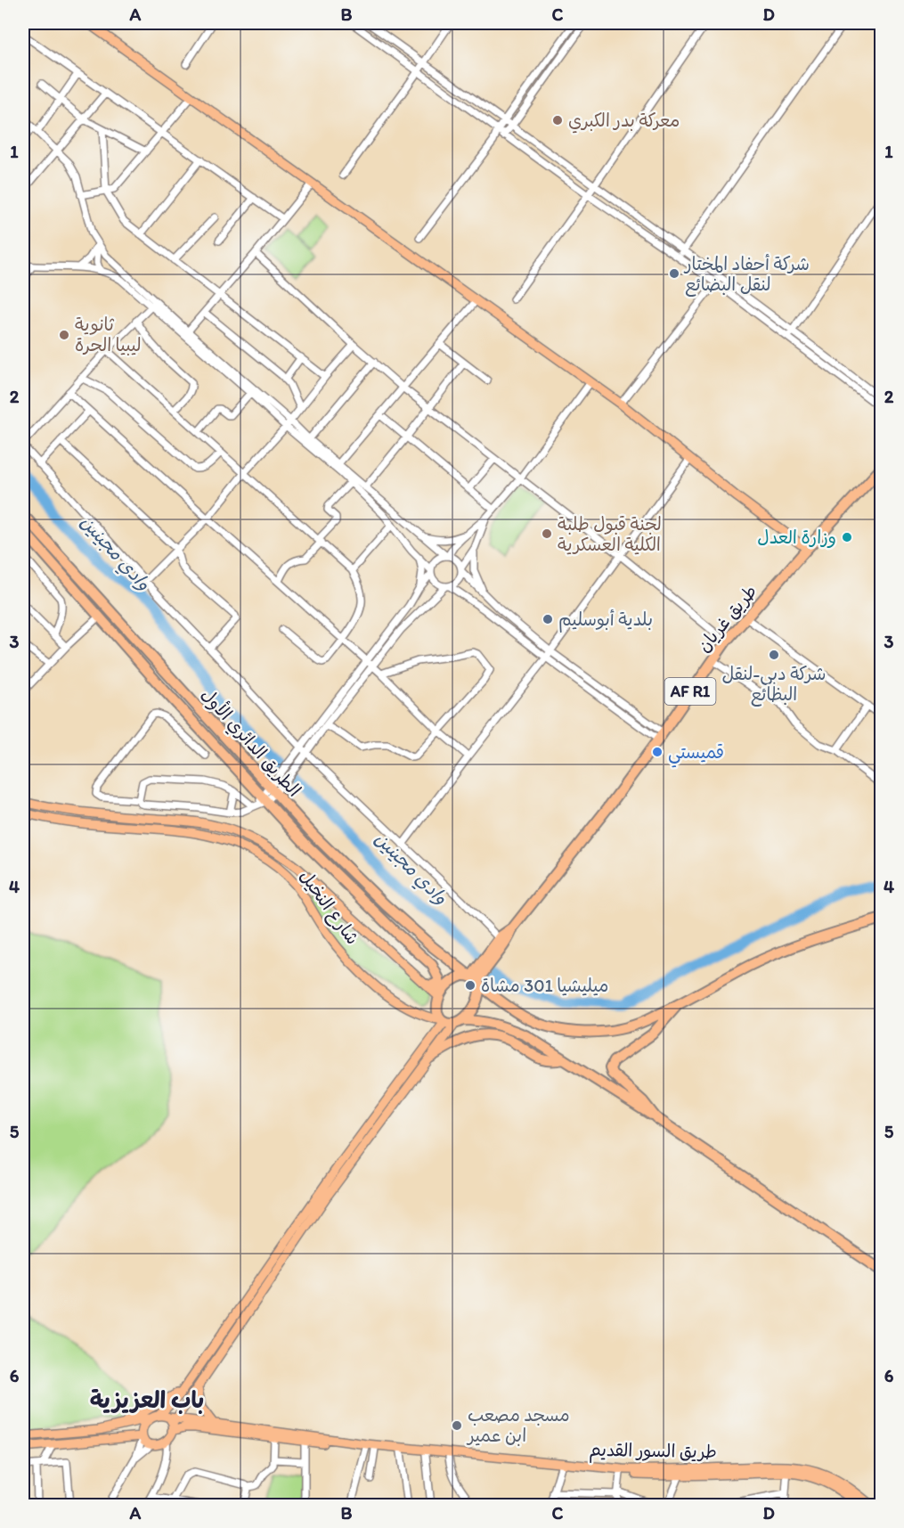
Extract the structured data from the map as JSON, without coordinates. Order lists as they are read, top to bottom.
{
  "streets": {
    "highway": ["طريق غريان", "AF R1", "الطريق الدائري الأول"],
    "main road": ["شارع النخيل", "طريق السور القديم"]
  },
  "crossings": [
    ["طريق غريان", "الطريق الدائري الأول"],
    ["طريق غريان", "شارع النخيل"],
    ["الطريق الدائري الأول", "شارع النخيل"]
  ],
  "districts": ["باب العزيزية"],
  "water": ["وادي مجينين"],
  "places": [
    "معركة بدر الكبري",
    "شركة أحفاد المختار لنقل البضائع",
    "ثانوية ليبيا الحرة",
    "لجنة قبول طلبة الكلية العسكرية",
    "وزارة العدل",
    "بلدية أبوسليم",
    "شركة دبي-لنقل البظائع",
    "قميستي",
    "ميليشيا 301 مشاة",
    "مسجد مصعب ابن عمير"
  ],
  "grid": {
    "columns": [
      "A",
      "B",
      "C",
      "D"
    ],
    "rows": [
      "1",
      "2",
      "3",
      "4",
      "5",
      "6"
    ]
  }
}
